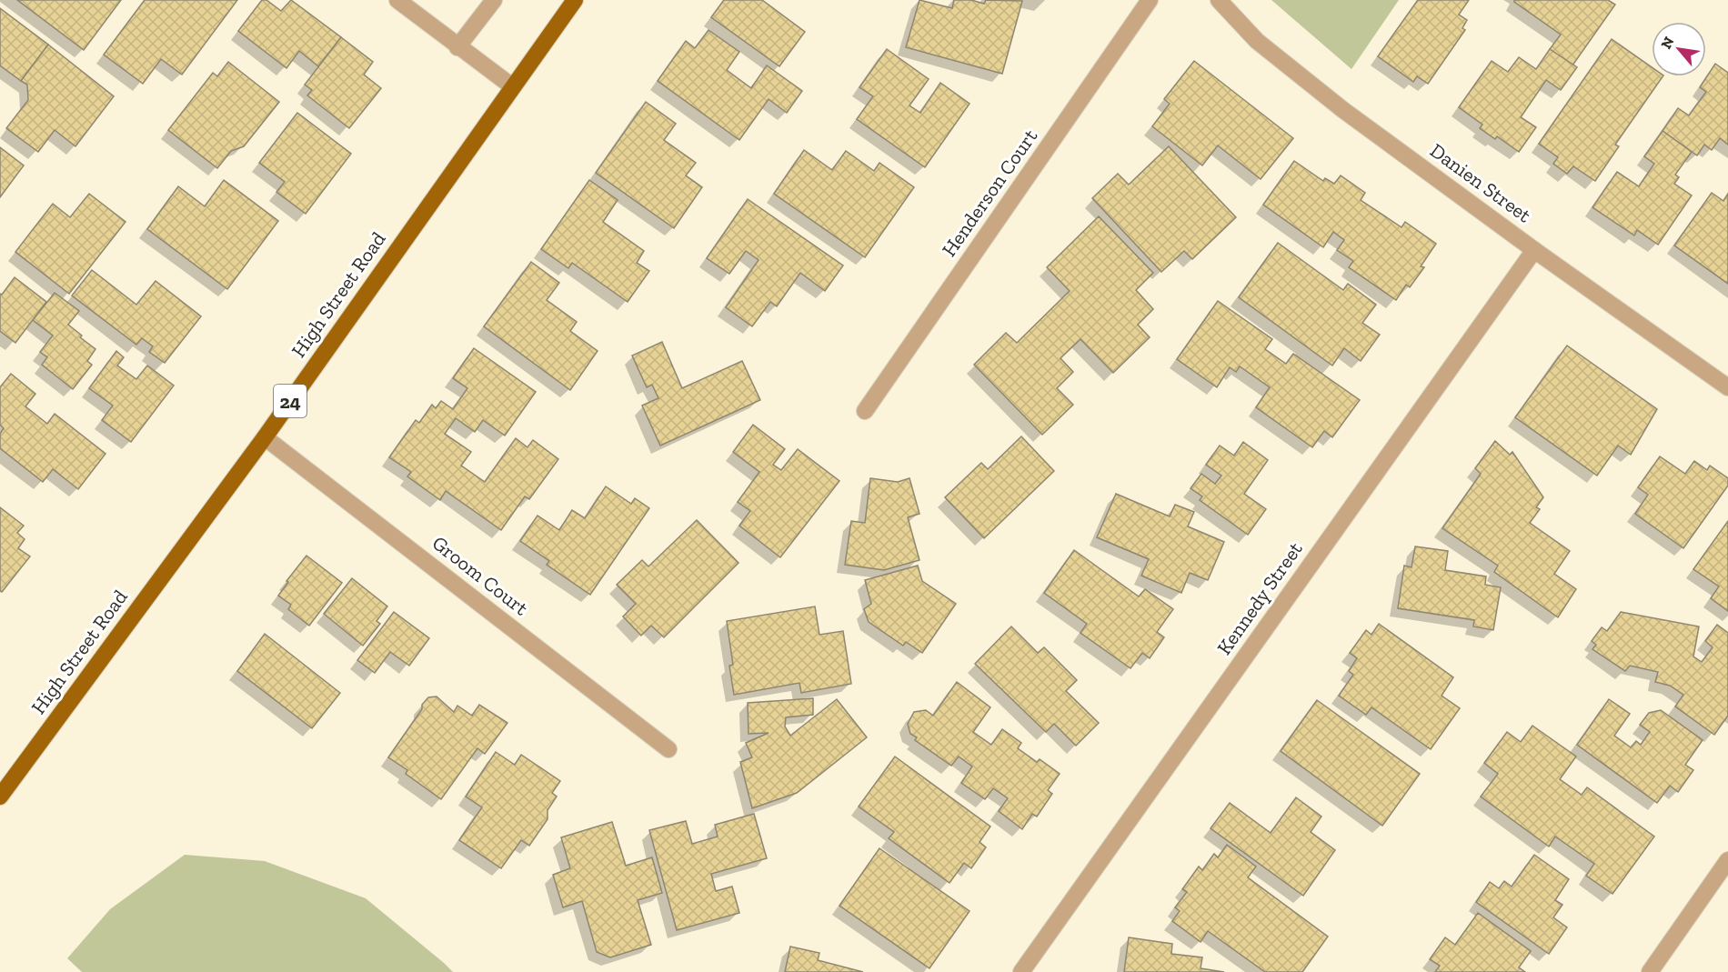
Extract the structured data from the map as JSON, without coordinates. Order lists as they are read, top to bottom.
{
  "streets": {
    "main road": ["High Street Road", "24"],
    "street": [
      "Danien Street",
      "Henderson Court",
      "Groom Court",
      "Kennedy Street"
    ]
  },
  "crossings": [
    ["Danien Street", "Kennedy Street"],
    ["High Street Road", "Groom Court"]
  ],
  "north": "top left"
}
